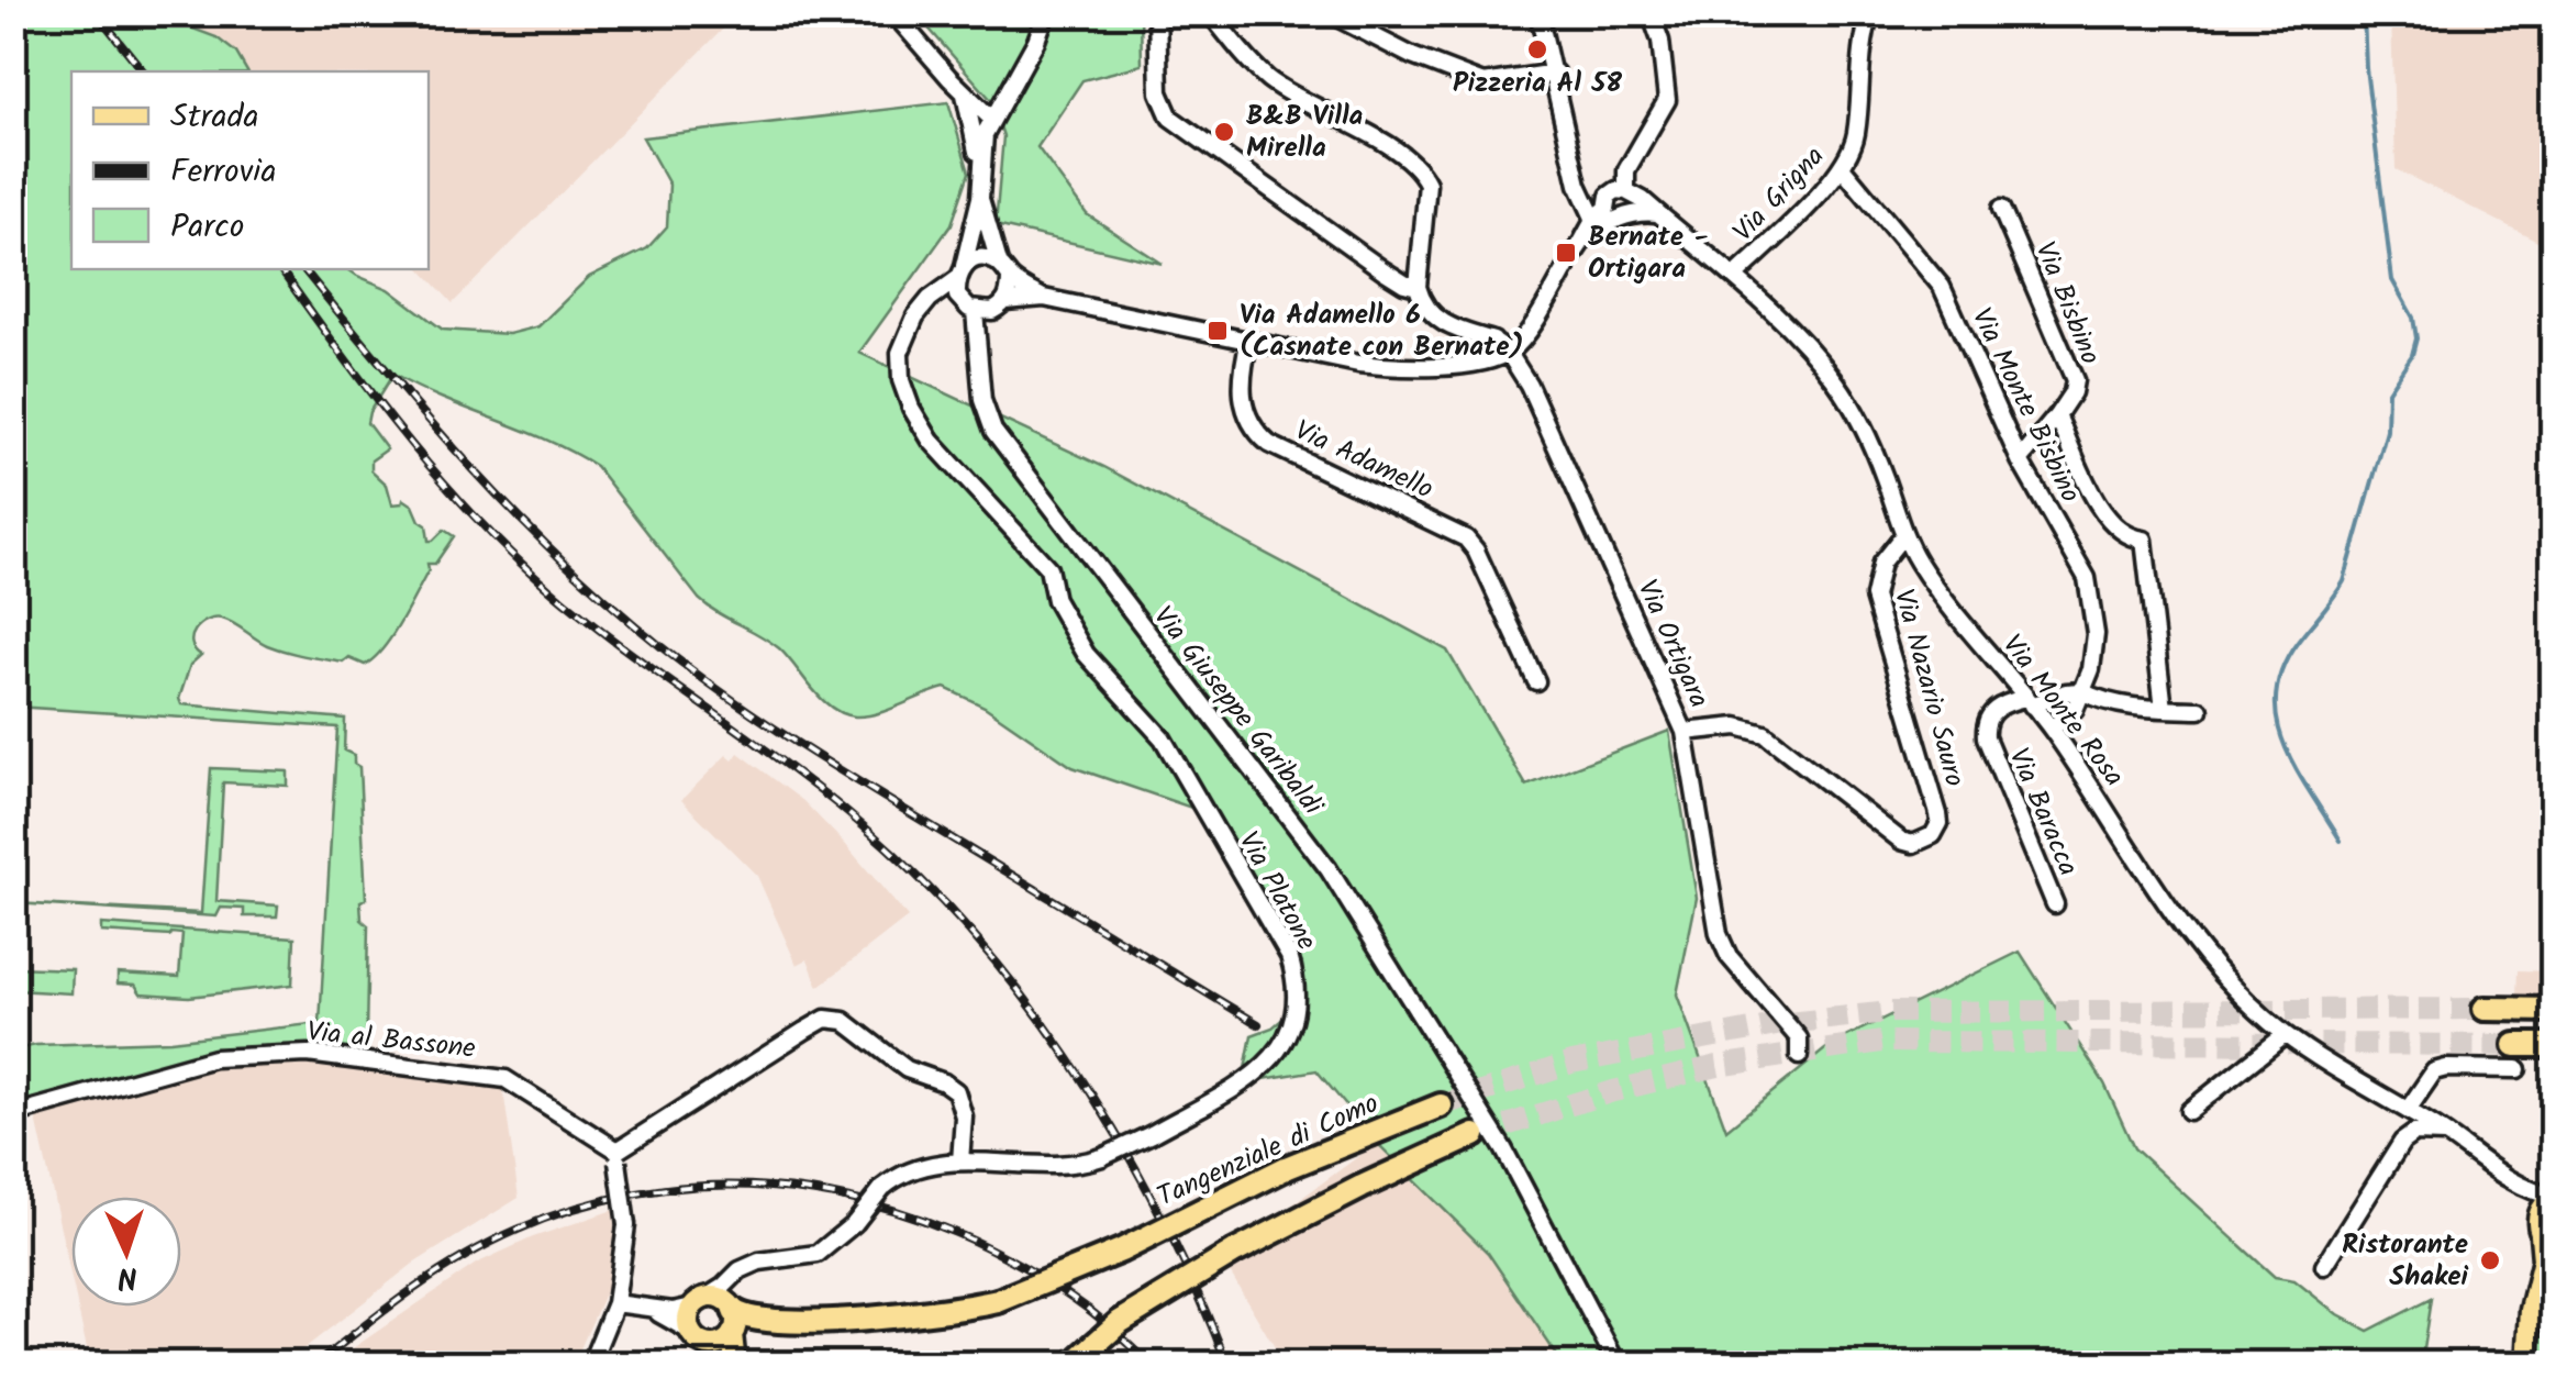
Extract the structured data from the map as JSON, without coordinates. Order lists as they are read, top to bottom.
{
  "streets": {
    "highway": ["Tangenziale di Como"],
    "street": [
      "Via Grigna",
      "Via Bisbino",
      "Via Monte Bisbino",
      "Via Adamello",
      "Via Ortigara",
      "Via Nazario Sauro",
      "Via Giuseppe Garibaldi",
      "Via Monte Rosa",
      "Via Baracca",
      "Via Platone",
      "Via al Bassone"
    ]
  },
  "crossings": [
    ["Via Grigna", "Via Monte Bisbino"],
    ["Via Grigna", "Via Monte Rosa"],
    ["Via Monte Bisbino", "Via Monte Rosa"],
    ["Via Ortigara", "Via Nazario Sauro"],
    ["Via Nazario Sauro", "Via Monte Rosa"],
    ["Via Monte Rosa", "Via Baracca"],
    ["Via Platone", "Tangenziale di Como"]
  ],
  "places": {
    "other": ["Pizzeria Al 58", "B&B Villa Mirella", "Ristorante Shakei"],
    "transit": ["Bernate - Ortigara", "Via Adamello 6 (Casnate con Bernate)"]
  },
  "legend": ["Strada", "Ferrovia", "Parco"],
  "north": "bottom"
}
